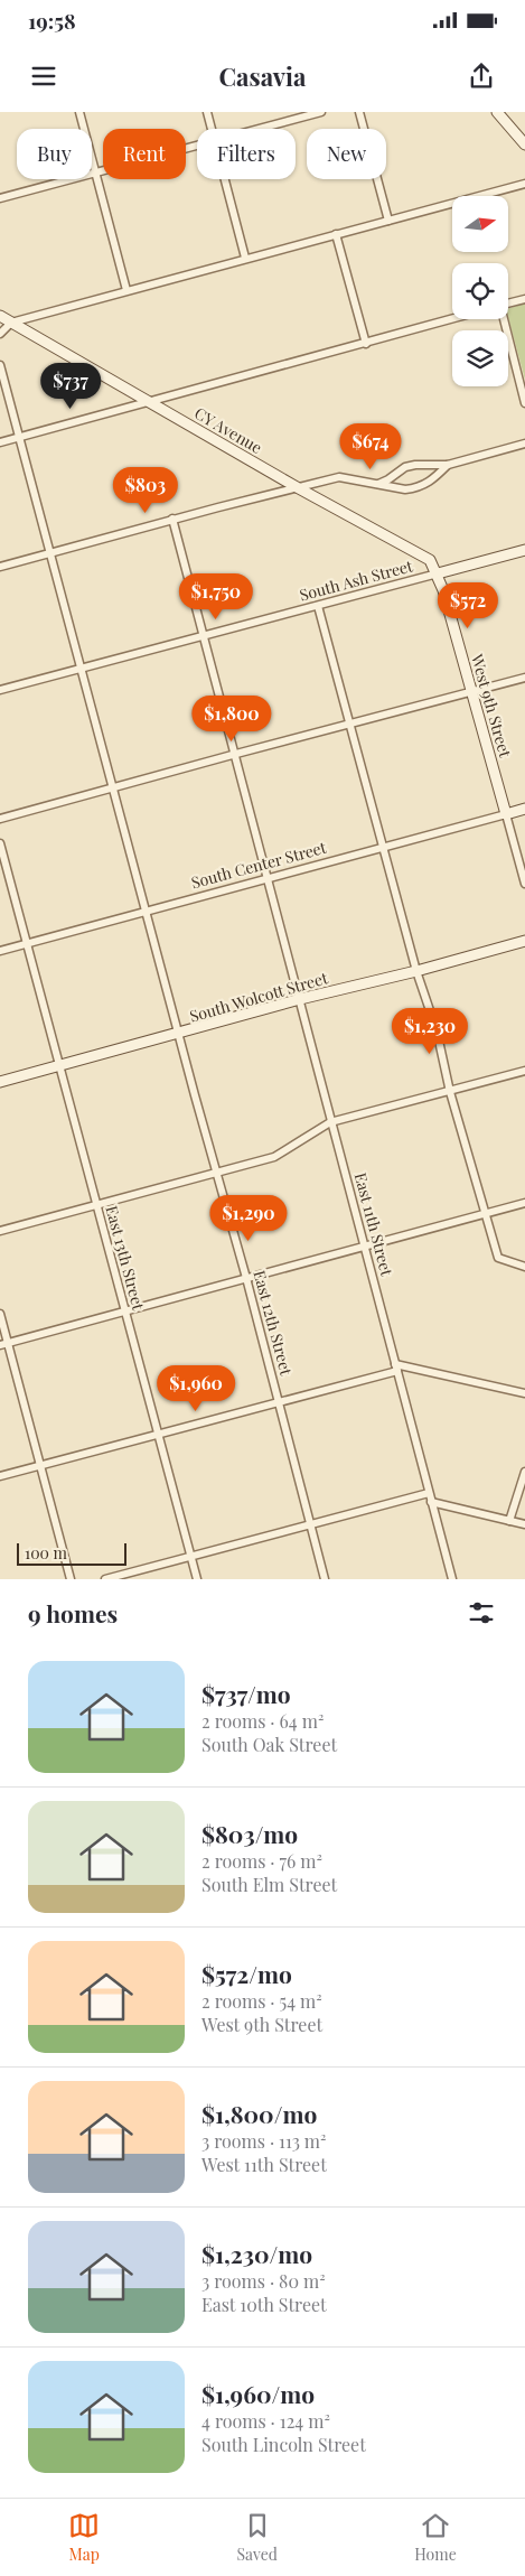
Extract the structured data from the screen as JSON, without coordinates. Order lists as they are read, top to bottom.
{
  "streets": {
    "main road": [
      "CY Avenue",
      "South Ash Street",
      "West 9th Street",
      "South Center Street",
      "South Wolcott Street"
    ],
    "street": ["East 11th Street", "East 13th Street", "East 12th Street"]
  },
  "crossings": [
    ["CY Avenue", "South Ash Street"],
    ["CY Avenue", "West 9th Street"],
    ["South Ash Street", "West 9th Street"],
    ["South Ash Street", "East 11th Street"],
    ["South Ash Street", "East 12th Street"],
    ["West 9th Street", "South Center Street"],
    ["South Center Street", "East 11th Street"],
    ["South Center Street", "East 13th Street"],
    ["South Center Street", "East 12th Street"],
    ["South Wolcott Street", "East 11th Street"],
    ["South Wolcott Street", "East 13th Street"],
    ["South Wolcott Street", "East 12th Street"]
  ],
  "scale_bar": "100 m",
  "north": "right",
  "page": {
    "status": "19:58",
    "header": "Casavia",
    "chip": [
      "Buy",
      "Rent",
      "Filters",
      "New"
    ],
    "price": [
      "$737",
      "$674",
      "$803",
      "$1,750",
      "$572",
      "$1,800",
      "$1,230",
      "$1,290",
      "$1,960"
    ],
    "scale": "100 m",
    "heading": "9 homes",
    "list": [
      {
        "name": "$737/mo",
        "note": "2 rooms · 64 m² · South Oak Street"
      },
      {
        "name": "$803/mo",
        "note": "2 rooms · 76 m² · South Elm Street"
      },
      {
        "name": "$572/mo",
        "note": "2 rooms · 54 m² · West 9th Street"
      },
      {
        "name": "$1,800/mo",
        "note": "3 rooms · 113 m² · West 11th Street"
      },
      {
        "name": "$1,230/mo",
        "note": "3 rooms · 80 m² · East 10th Street"
      },
      {
        "name": "$1,960/mo",
        "note": "4 rooms · 124 m² · South Lincoln Street"
      }
    ],
    "tabs": ["Map", "Saved", "Home"]
  }
}
